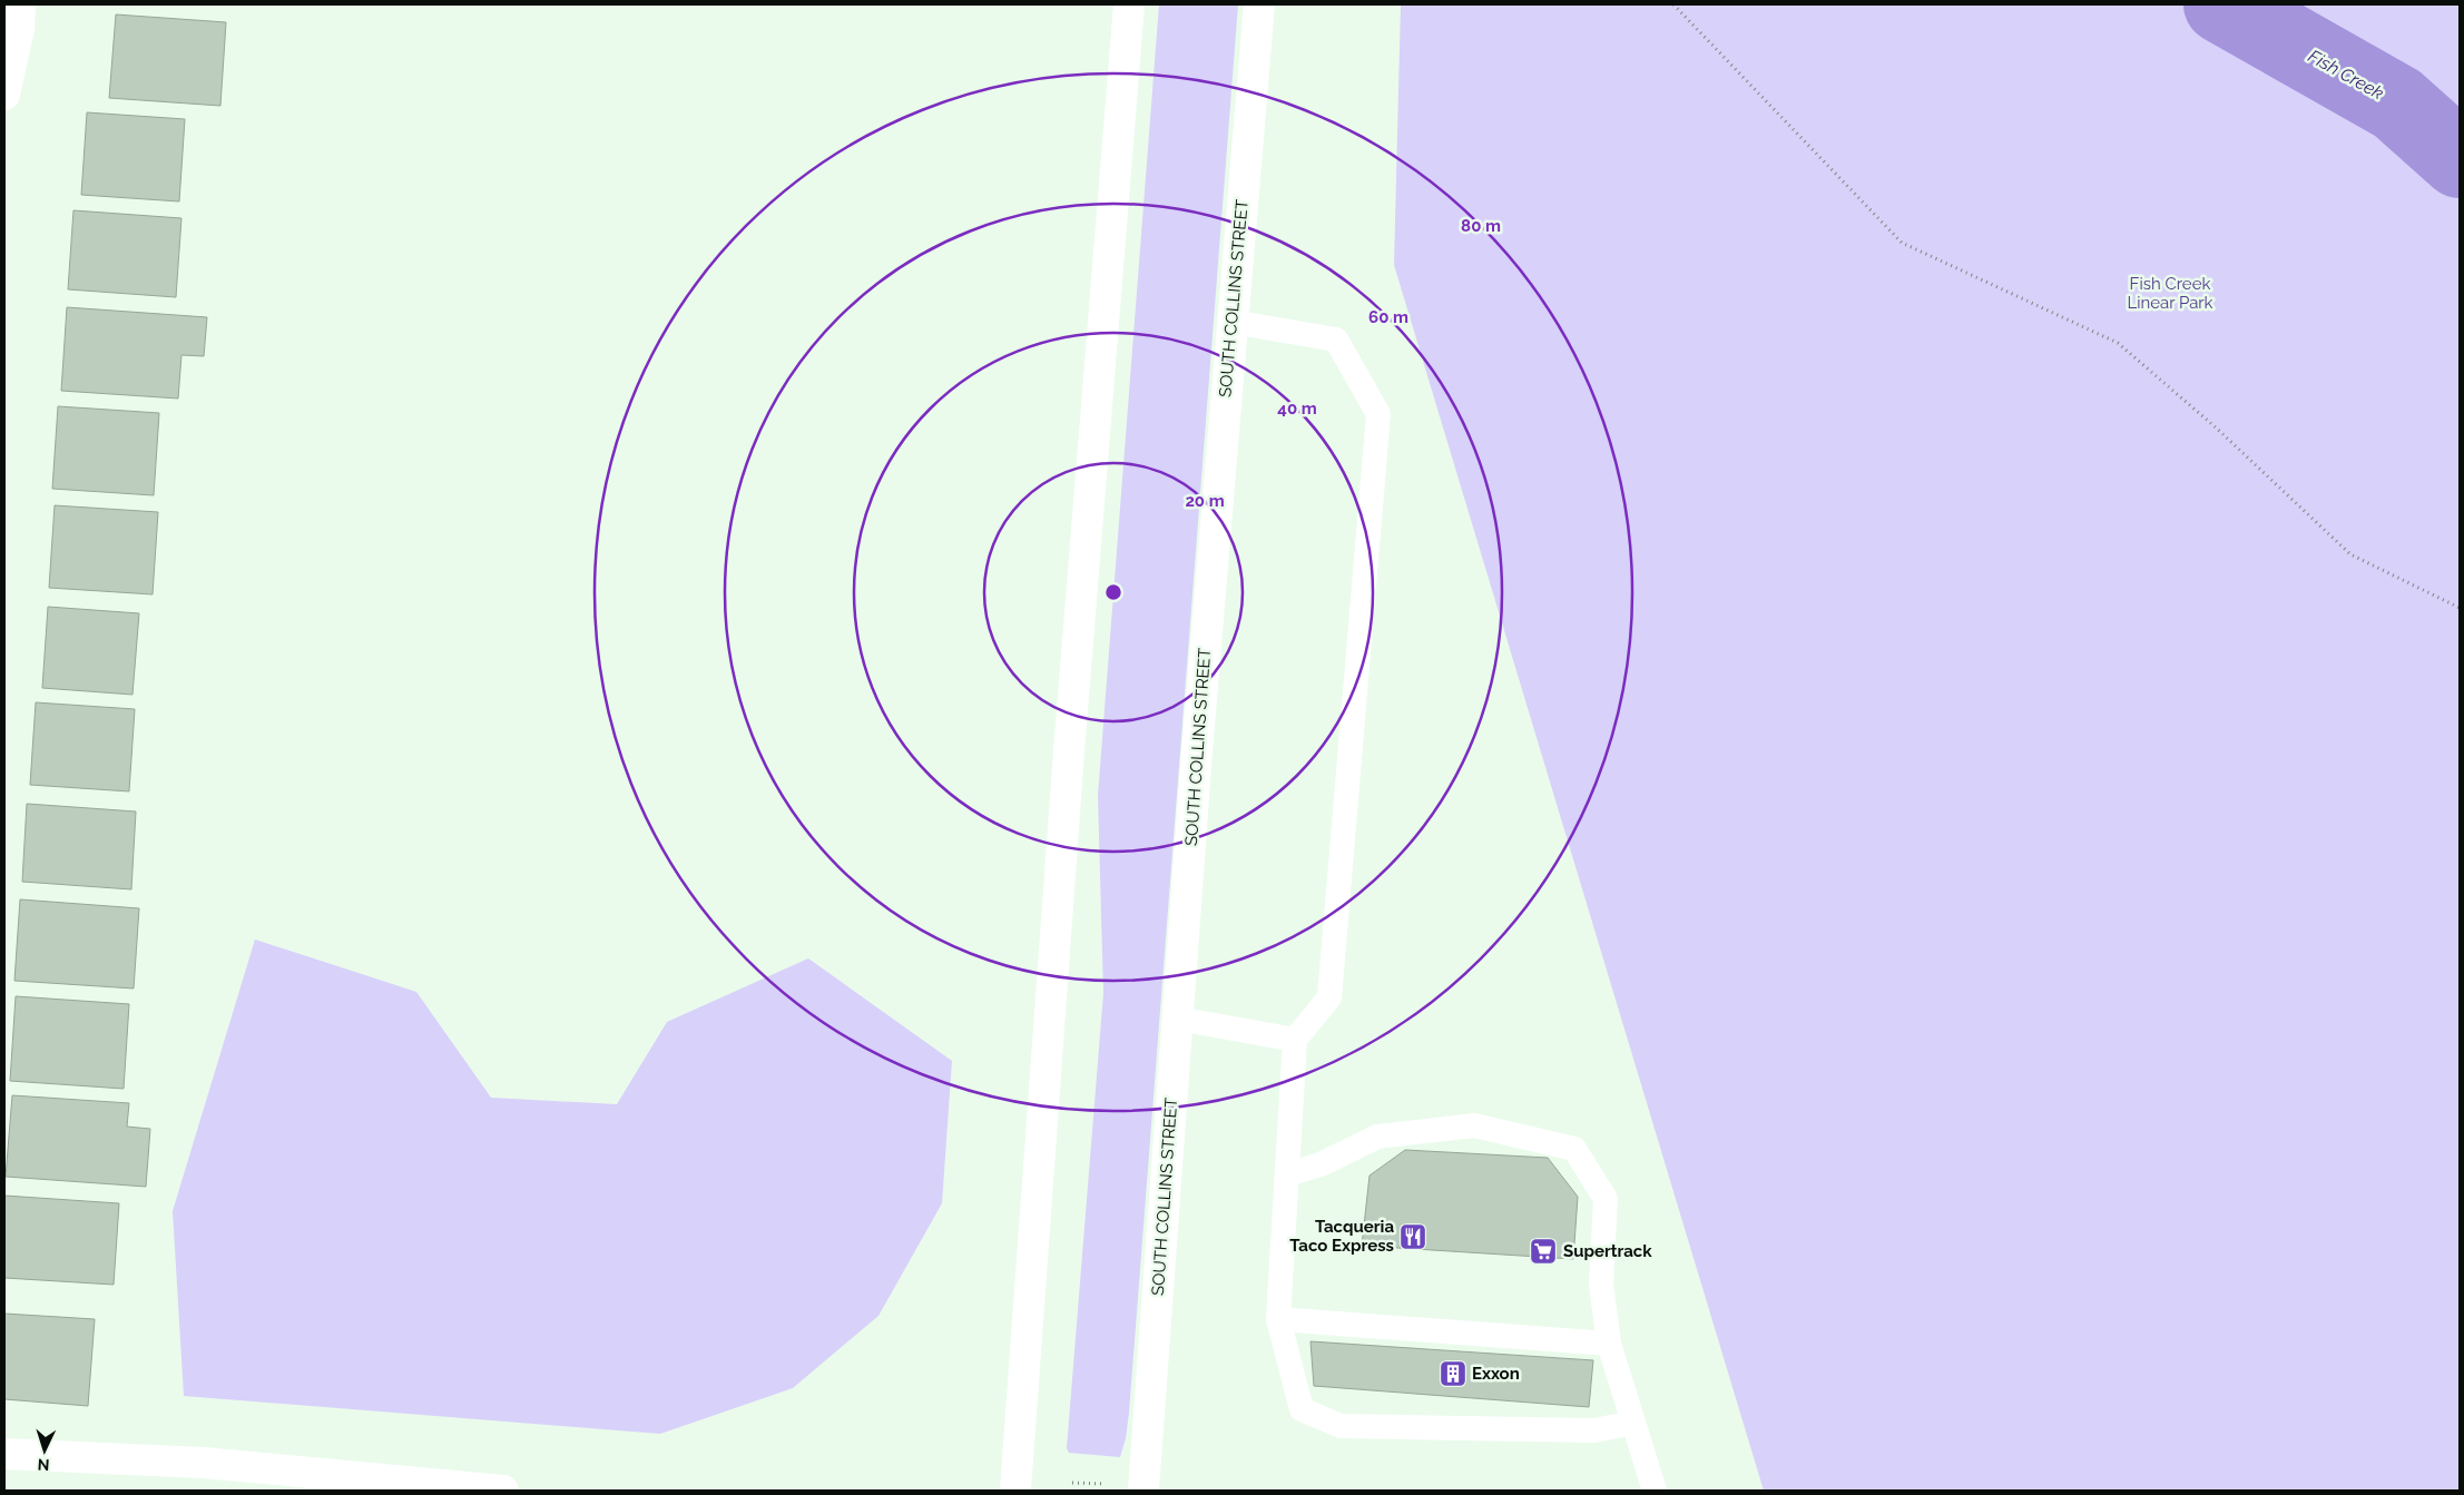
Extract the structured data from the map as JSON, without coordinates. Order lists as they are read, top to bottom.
{
  "streets": {
    "main road": ["SOUTH COLLINS STREET"]
  },
  "water": ["Fish Creek"],
  "parks": ["Fish Creek Linear Park"],
  "places": {
    "restaurant": ["Tacqueria Taco Express"],
    "supermarket": ["Supertrack"],
    "building": ["Exxon"]
  },
  "north": "bottom",
  "rings": [
    "80 m",
    "60 m",
    "40 m",
    "20 m"
  ]
}
